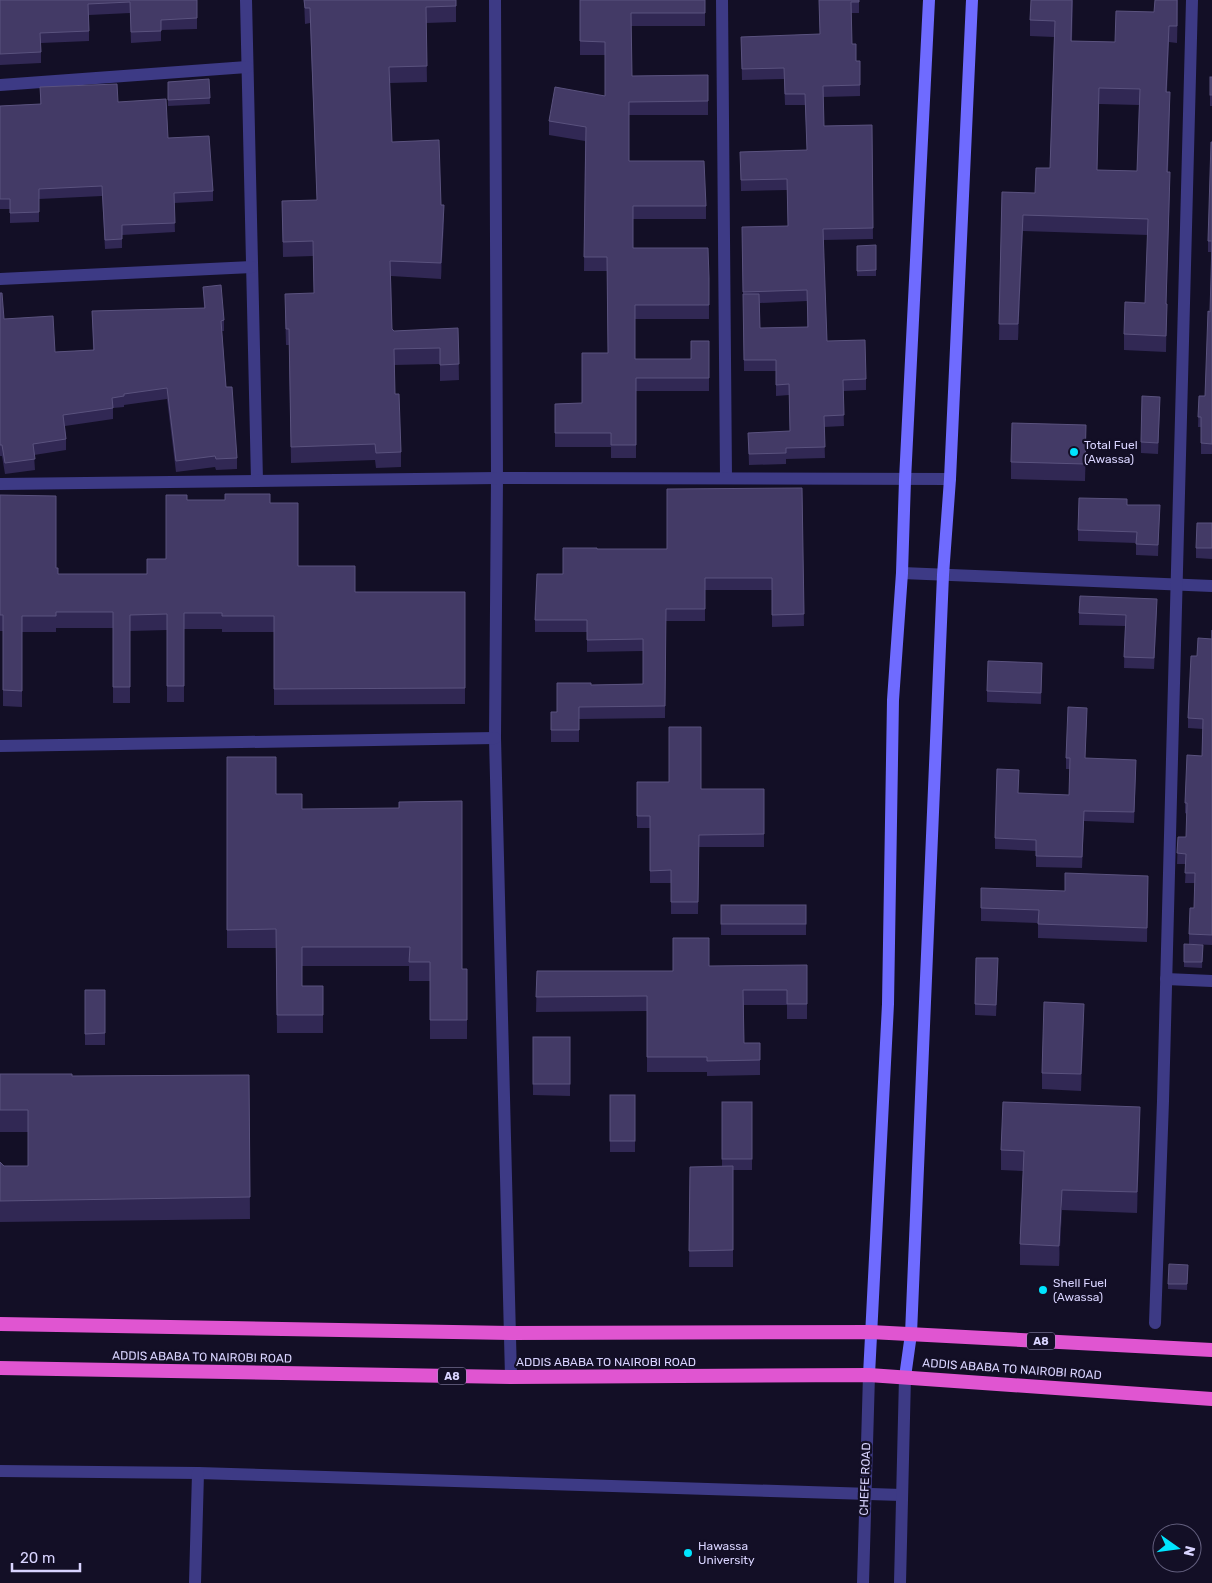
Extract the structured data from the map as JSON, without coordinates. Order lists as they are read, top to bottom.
{
  "streets": {
    "highway": ["A8", "ADDIS ABABA TO NAIROBI ROAD"],
    "street": ["CHEFE ROAD"]
  },
  "crossings": [
    ["ADDIS ABABA TO NAIROBI ROAD", "CHEFE ROAD"]
  ],
  "places": ["Total Fuel (Awassa)", "Shell Fuel (Awassa)", "Hawassa University"],
  "scale_bar": "20 m",
  "north": "right"
}
